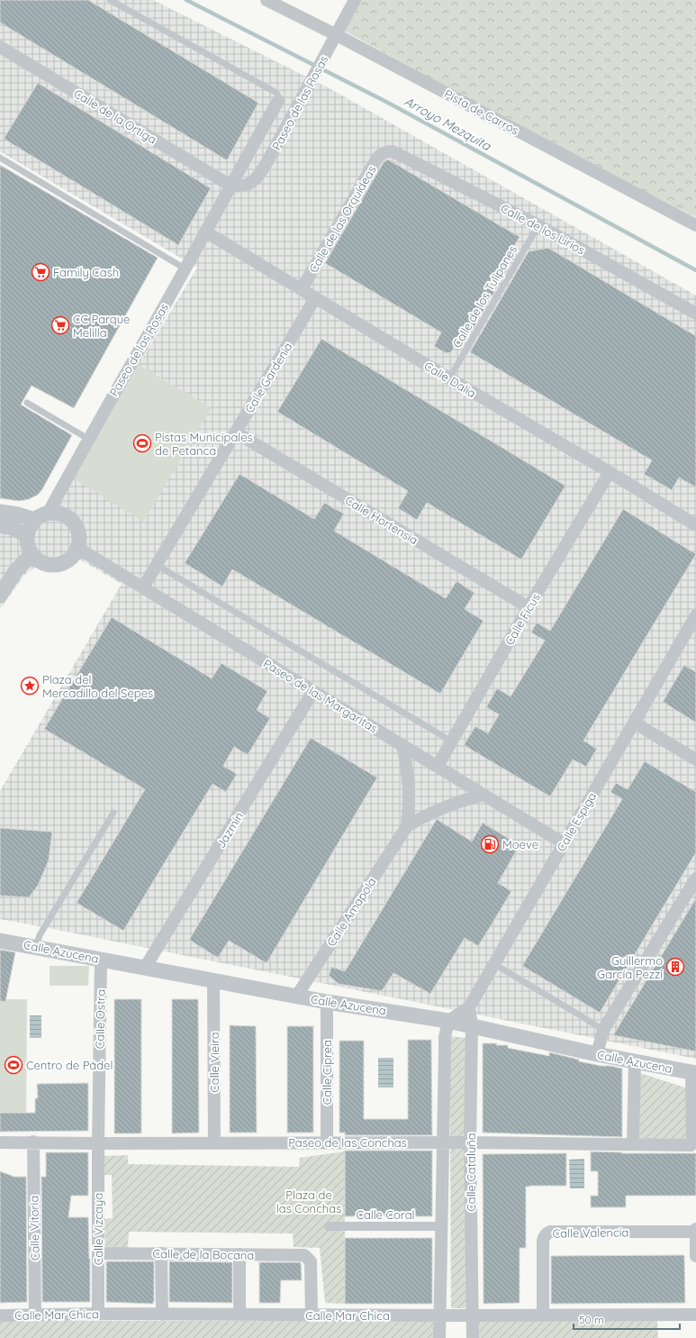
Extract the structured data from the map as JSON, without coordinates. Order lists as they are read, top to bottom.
{
  "streets": {
    "street": [
      "Paseo de las Rosas",
      "Pista de Carros",
      "Calle de la Ortiga",
      "Calle de las Orquídeas",
      "Calle de los Lirios",
      "Calle Gardenia",
      "Calle Dalia",
      "Calle Hortensia",
      "Calle Ficus",
      "Paseo de las Margaritas",
      "Calle Espiga",
      "Jazmín",
      "Calle Amapola",
      "Calle Azucena",
      "Calle Ostra",
      "Calle Vieira",
      "Calle Ciprea",
      "Paseo de las Conchas",
      "Calle Cataluña",
      "Calle Coral",
      "Calle Vitoria",
      "Calle Vizcaya",
      "Calle Valencia",
      "Calle de la Bocana",
      "Calle Mar Chica"
    ],
    "lane": ["Calle de los Tulipanes"]
  },
  "crossings": [
    ["Paseo de las Rosas", "Pista de Carros"],
    ["Paseo de las Rosas", "Calle de la Ortiga"],
    ["Paseo de las Rosas", "Calle Dalia"],
    ["Paseo de las Rosas", "Paseo de las Margaritas"],
    ["Calle de las Orquídeas", "Calle de los Lirios"],
    ["Calle de las Orquídeas", "Calle Dalia"],
    ["Calle de los Lirios", "Calle de los Tulipanes"],
    ["Calle de los Tulipanes", "Calle Dalia"],
    ["Calle Gardenia", "Calle Dalia"],
    ["Calle Gardenia", "Calle Hortensia"],
    ["Calle Gardenia", "Paseo de las Margaritas"],
    ["Calle Dalia", "Calle Ficus"],
    ["Calle Hortensia", "Calle Ficus"],
    ["Calle Ficus", "Paseo de las Margaritas"],
    ["Paseo de las Margaritas", "Calle Espiga"],
    ["Paseo de las Margaritas", "Jazmín"],
    ["Paseo de las Margaritas", "Calle Amapola"],
    ["Calle Espiga", "Calle Azucena"],
    ["Calle Espiga", "Calle Cataluña"],
    ["Jazmín", "Calle Azucena"],
    ["Calle Amapola", "Calle Azucena"],
    ["Calle Azucena", "Calle Ostra"],
    ["Calle Azucena", "Calle Vieira"],
    ["Calle Azucena", "Calle Ciprea"],
    ["Calle Azucena", "Paseo de las Conchas"],
    ["Calle Azucena", "Calle Cataluña"],
    ["Calle Ostra", "Paseo de las Conchas"],
    ["Calle Ostra", "Calle Vizcaya"],
    ["Calle Vieira", "Paseo de las Conchas"],
    ["Calle Ciprea", "Paseo de las Conchas"],
    ["Paseo de las Conchas", "Calle Cataluña"],
    ["Paseo de las Conchas", "Calle Vitoria"],
    ["Paseo de las Conchas", "Calle Vizcaya"],
    ["Calle Cataluña", "Calle Mar Chica"],
    ["Calle Vitoria", "Calle Mar Chica"],
    ["Calle Vizcaya", "Calle de la Bocana"],
    ["Calle Vizcaya", "Calle Mar Chica"],
    ["Calle Valencia", "Calle Mar Chica"],
    ["Calle de la Bocana", "Calle Mar Chica"]
  ],
  "water": ["Arroyo Mezquita"],
  "parks": ["Plaza de las Conchas"],
  "places": {
    "supermarket": ["Family Cash", "CC Parque Melilla"],
    "sports": ["Pistas Municipales de Petanca", "Centro de Pádel"],
    "place": ["Plaza del Mercadillo del Sepes"],
    "fuel station": ["Moeve"],
    "building": ["Guillermo García Pezzi"]
  },
  "scale_bar": "50 m"
}
